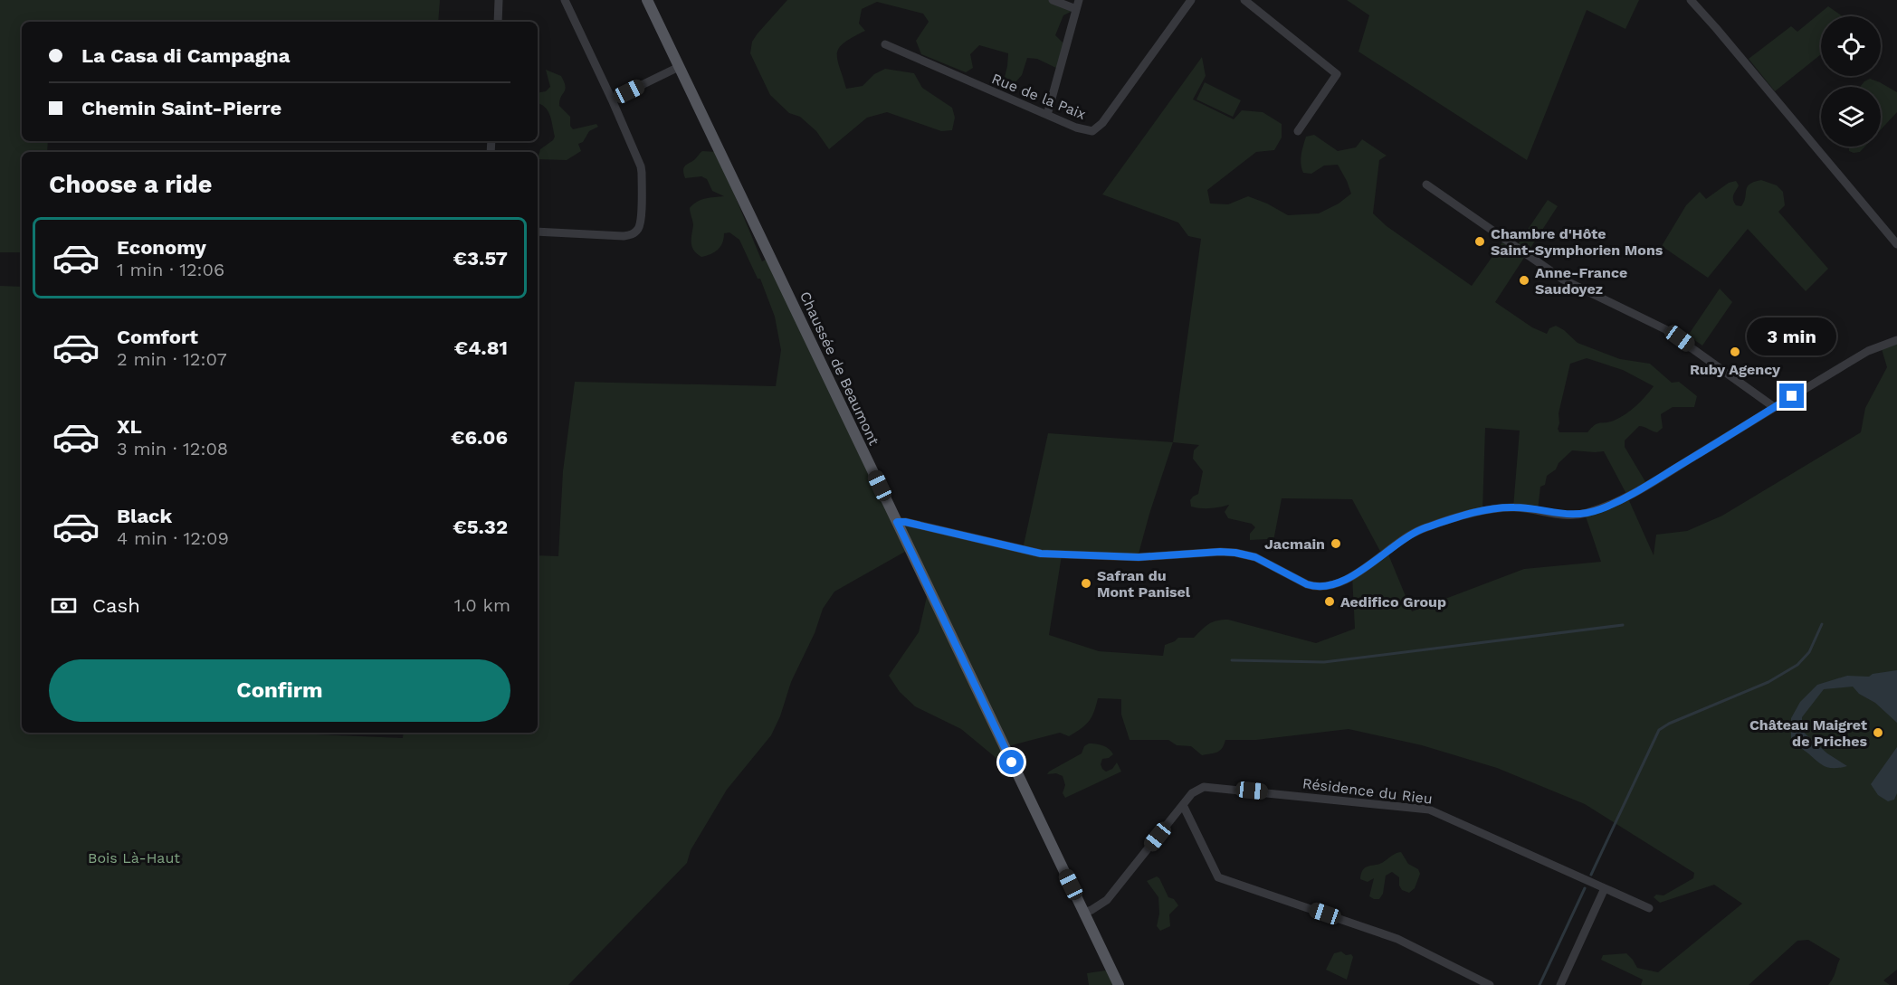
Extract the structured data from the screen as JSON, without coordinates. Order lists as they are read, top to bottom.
{
  "streets": {
    "main road": ["Chaussée de Beaumont"],
    "street": ["Rue de la Paix", "Résidence du Rieu"]
  },
  "crossings": [
    ["Chaussée de Beaumont", "Résidence du Rieu"]
  ],
  "parks": ["Bois Là-Haut"],
  "places": [
    "Chambre d'Hôte Saint-Symphorien Mons",
    "Anne-France Saudoyez",
    "Ruby Agency",
    "Jacmain",
    "Safran du Mont Panisel",
    "Aedifico Group",
    "Château Maigret de Priches"
  ],
  "page": {
    "banner": ["La Casa di Campagna", "Chemin Saint-Pierre"],
    "heading": "Choose a ride",
    "list": [
      {
        "name": "Economy",
        "note": "1 min · 12:06",
        "value": "€3.57"
      },
      {
        "name": "Comfort",
        "note": "2 min · 12:07",
        "value": "€4.81"
      },
      {
        "name": "XL",
        "note": "3 min · 12:08",
        "value": "€6.06"
      },
      {
        "name": "Black",
        "note": "4 min · 12:09",
        "value": "€5.32"
      }
    ],
    "bubble": "3 min",
    "pay": ["Cash", "1.0 km"],
    "buttons": "Confirm"
  }
}
